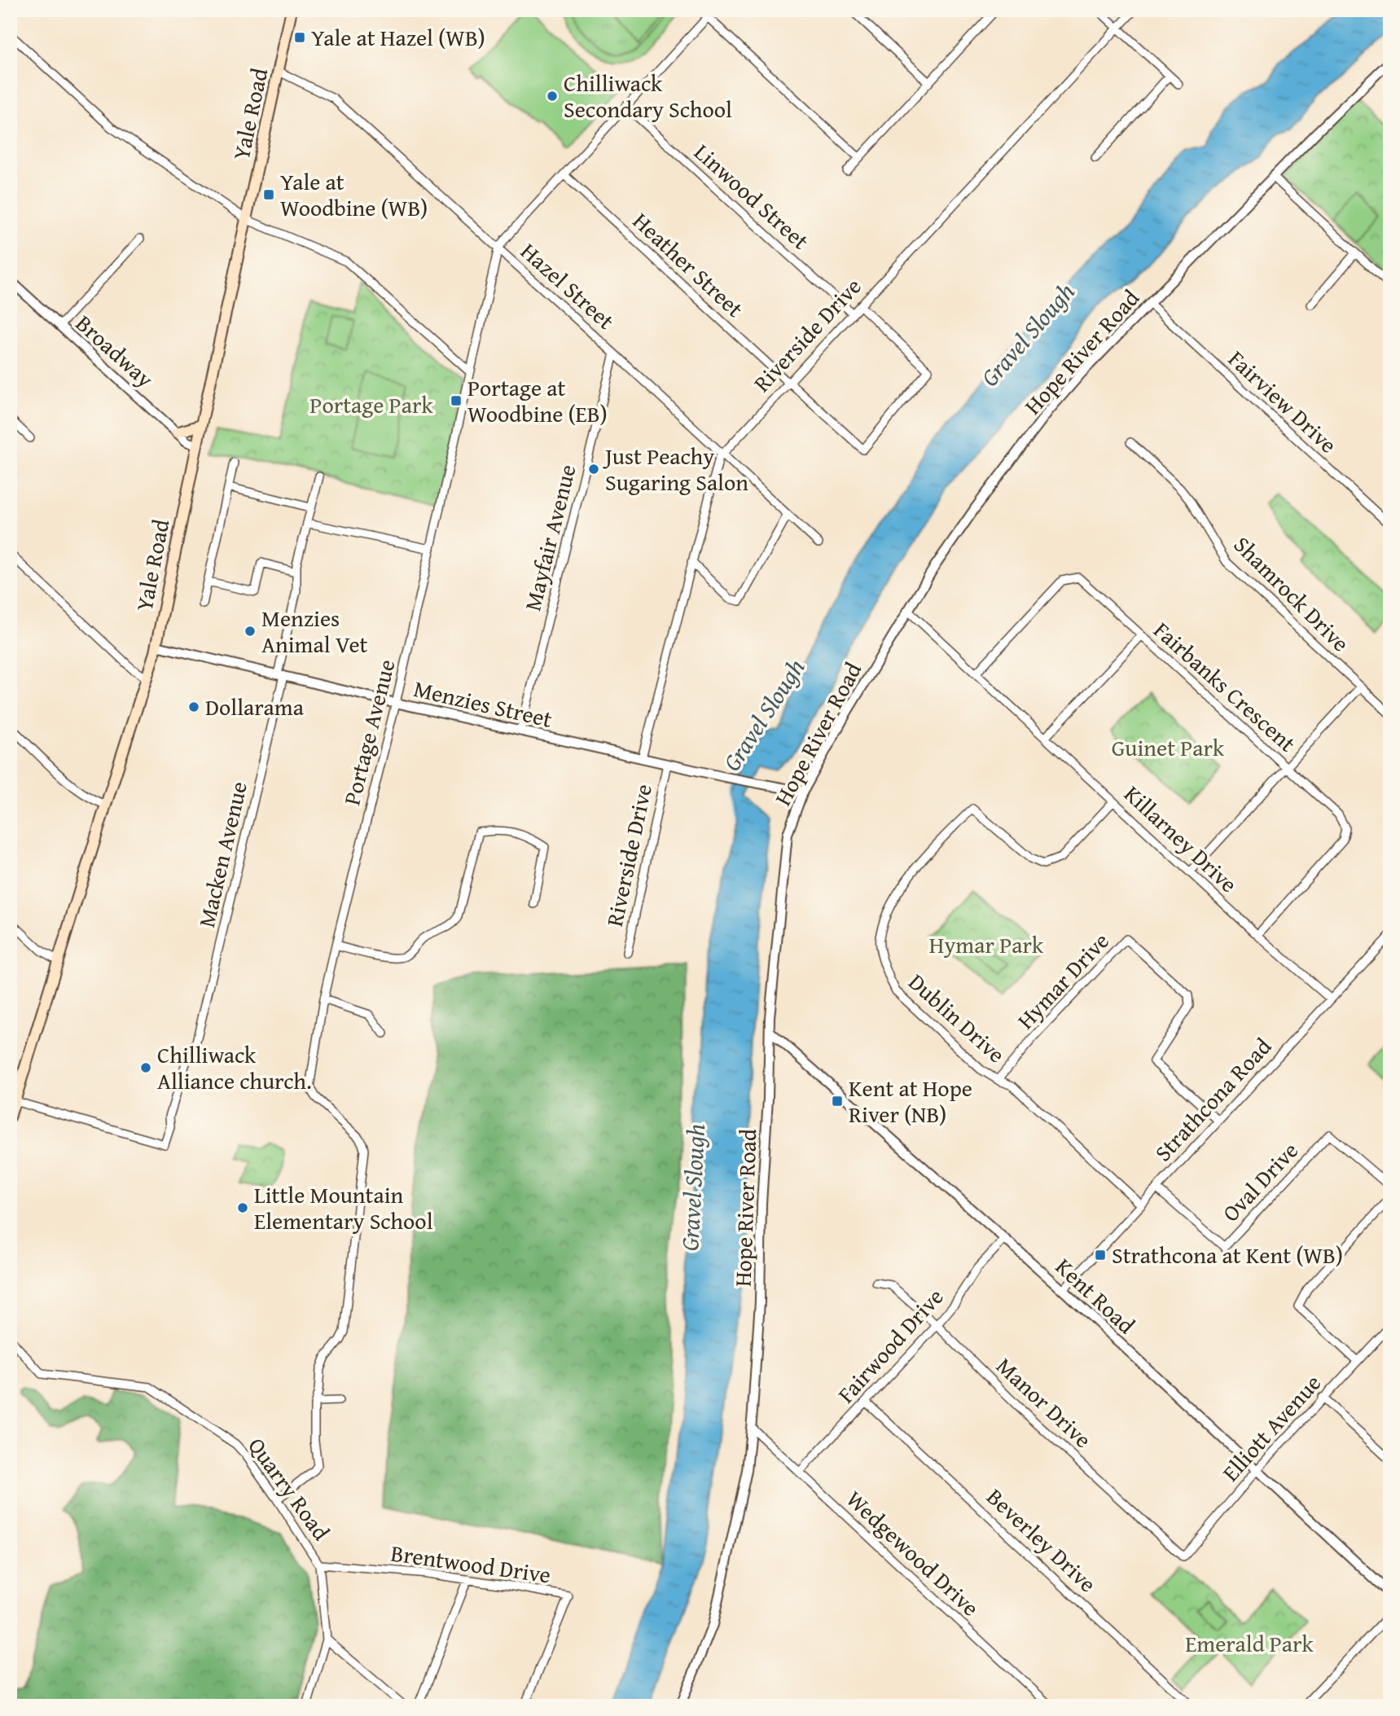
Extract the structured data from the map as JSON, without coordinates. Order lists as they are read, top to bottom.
{
  "streets": {
    "main road": ["Yale Road"],
    "street": [
      "Linwood Street",
      "Heather Street",
      "Hazel Street",
      "Riverside Drive",
      "Broadway",
      "Hope River Road",
      "Fairview Drive",
      "Mayfair Avenue",
      "Shamrock Drive",
      "Fairbanks Crescent",
      "Menzies Street",
      "Portage Avenue",
      "Killarney Drive",
      "Macken Avenue",
      "Hymar Drive",
      "Dublin Drive",
      "Strathcona Road",
      "Oval Drive",
      "Kent Road",
      "Fairwood Drive",
      "Manor Drive",
      "Elliott Avenue",
      "Quarry Road",
      "Beverley Drive",
      "Wedgewood Drive",
      "Brentwood Drive"
    ]
  },
  "crossings": [
    ["Yale Road", "Hazel Street"],
    ["Yale Road", "Broadway"],
    ["Yale Road", "Menzies Street"],
    ["Yale Road", "Macken Avenue"],
    ["Linwood Street", "Riverside Drive"],
    ["Linwood Street", "Portage Avenue"],
    ["Heather Street", "Riverside Drive"],
    ["Heather Street", "Portage Avenue"],
    ["Hazel Street", "Riverside Drive"],
    ["Hazel Street", "Mayfair Avenue"],
    ["Hazel Street", "Portage Avenue"],
    ["Riverside Drive", "Menzies Street"],
    ["Hope River Road", "Fairview Drive"],
    ["Hope River Road", "Menzies Street"],
    ["Hope River Road", "Killarney Drive"],
    ["Hope River Road", "Kent Road"],
    ["Hope River Road", "Wedgewood Drive"],
    ["Mayfair Avenue", "Menzies Street"],
    ["Fairbanks Crescent", "Killarney Drive"],
    ["Menzies Street", "Portage Avenue"],
    ["Menzies Street", "Macken Avenue"],
    ["Portage Avenue", "Quarry Road"],
    ["Killarney Drive", "Dublin Drive"],
    ["Killarney Drive", "Strathcona Road"],
    ["Hymar Drive", "Dublin Drive"],
    ["Hymar Drive", "Strathcona Road"],
    ["Dublin Drive", "Strathcona Road"],
    ["Strathcona Road", "Oval Drive"],
    ["Strathcona Road", "Kent Road"],
    ["Kent Road", "Fairwood Drive"],
    ["Kent Road", "Elliott Avenue"],
    ["Fairwood Drive", "Manor Drive"],
    ["Fairwood Drive", "Beverley Drive"],
    ["Fairwood Drive", "Wedgewood Drive"],
    ["Manor Drive", "Elliott Avenue"],
    ["Quarry Road", "Brentwood Drive"]
  ],
  "water": ["Gravel Slough"],
  "parks": [
    "Portage Park",
    "Guinet Park",
    "Hymar Park",
    "Emerald Park"
  ],
  "places": {
    "transit": [
      "Yale at Hazel (WB)",
      "Yale at Woodbine (WB)",
      "Portage at Woodbine (EB)",
      "Kent at Hope River (NB)",
      "Strathcona at Kent (WB)"
    ],
    "other": [
      "Chilliwack Secondary School",
      "Just Peachy Sugaring Salon",
      "Menzies Animal Vet",
      "Dollarama",
      "Chilliwack Alliance church.",
      "Little Mountain Elementary School"
    ]
  }
}
